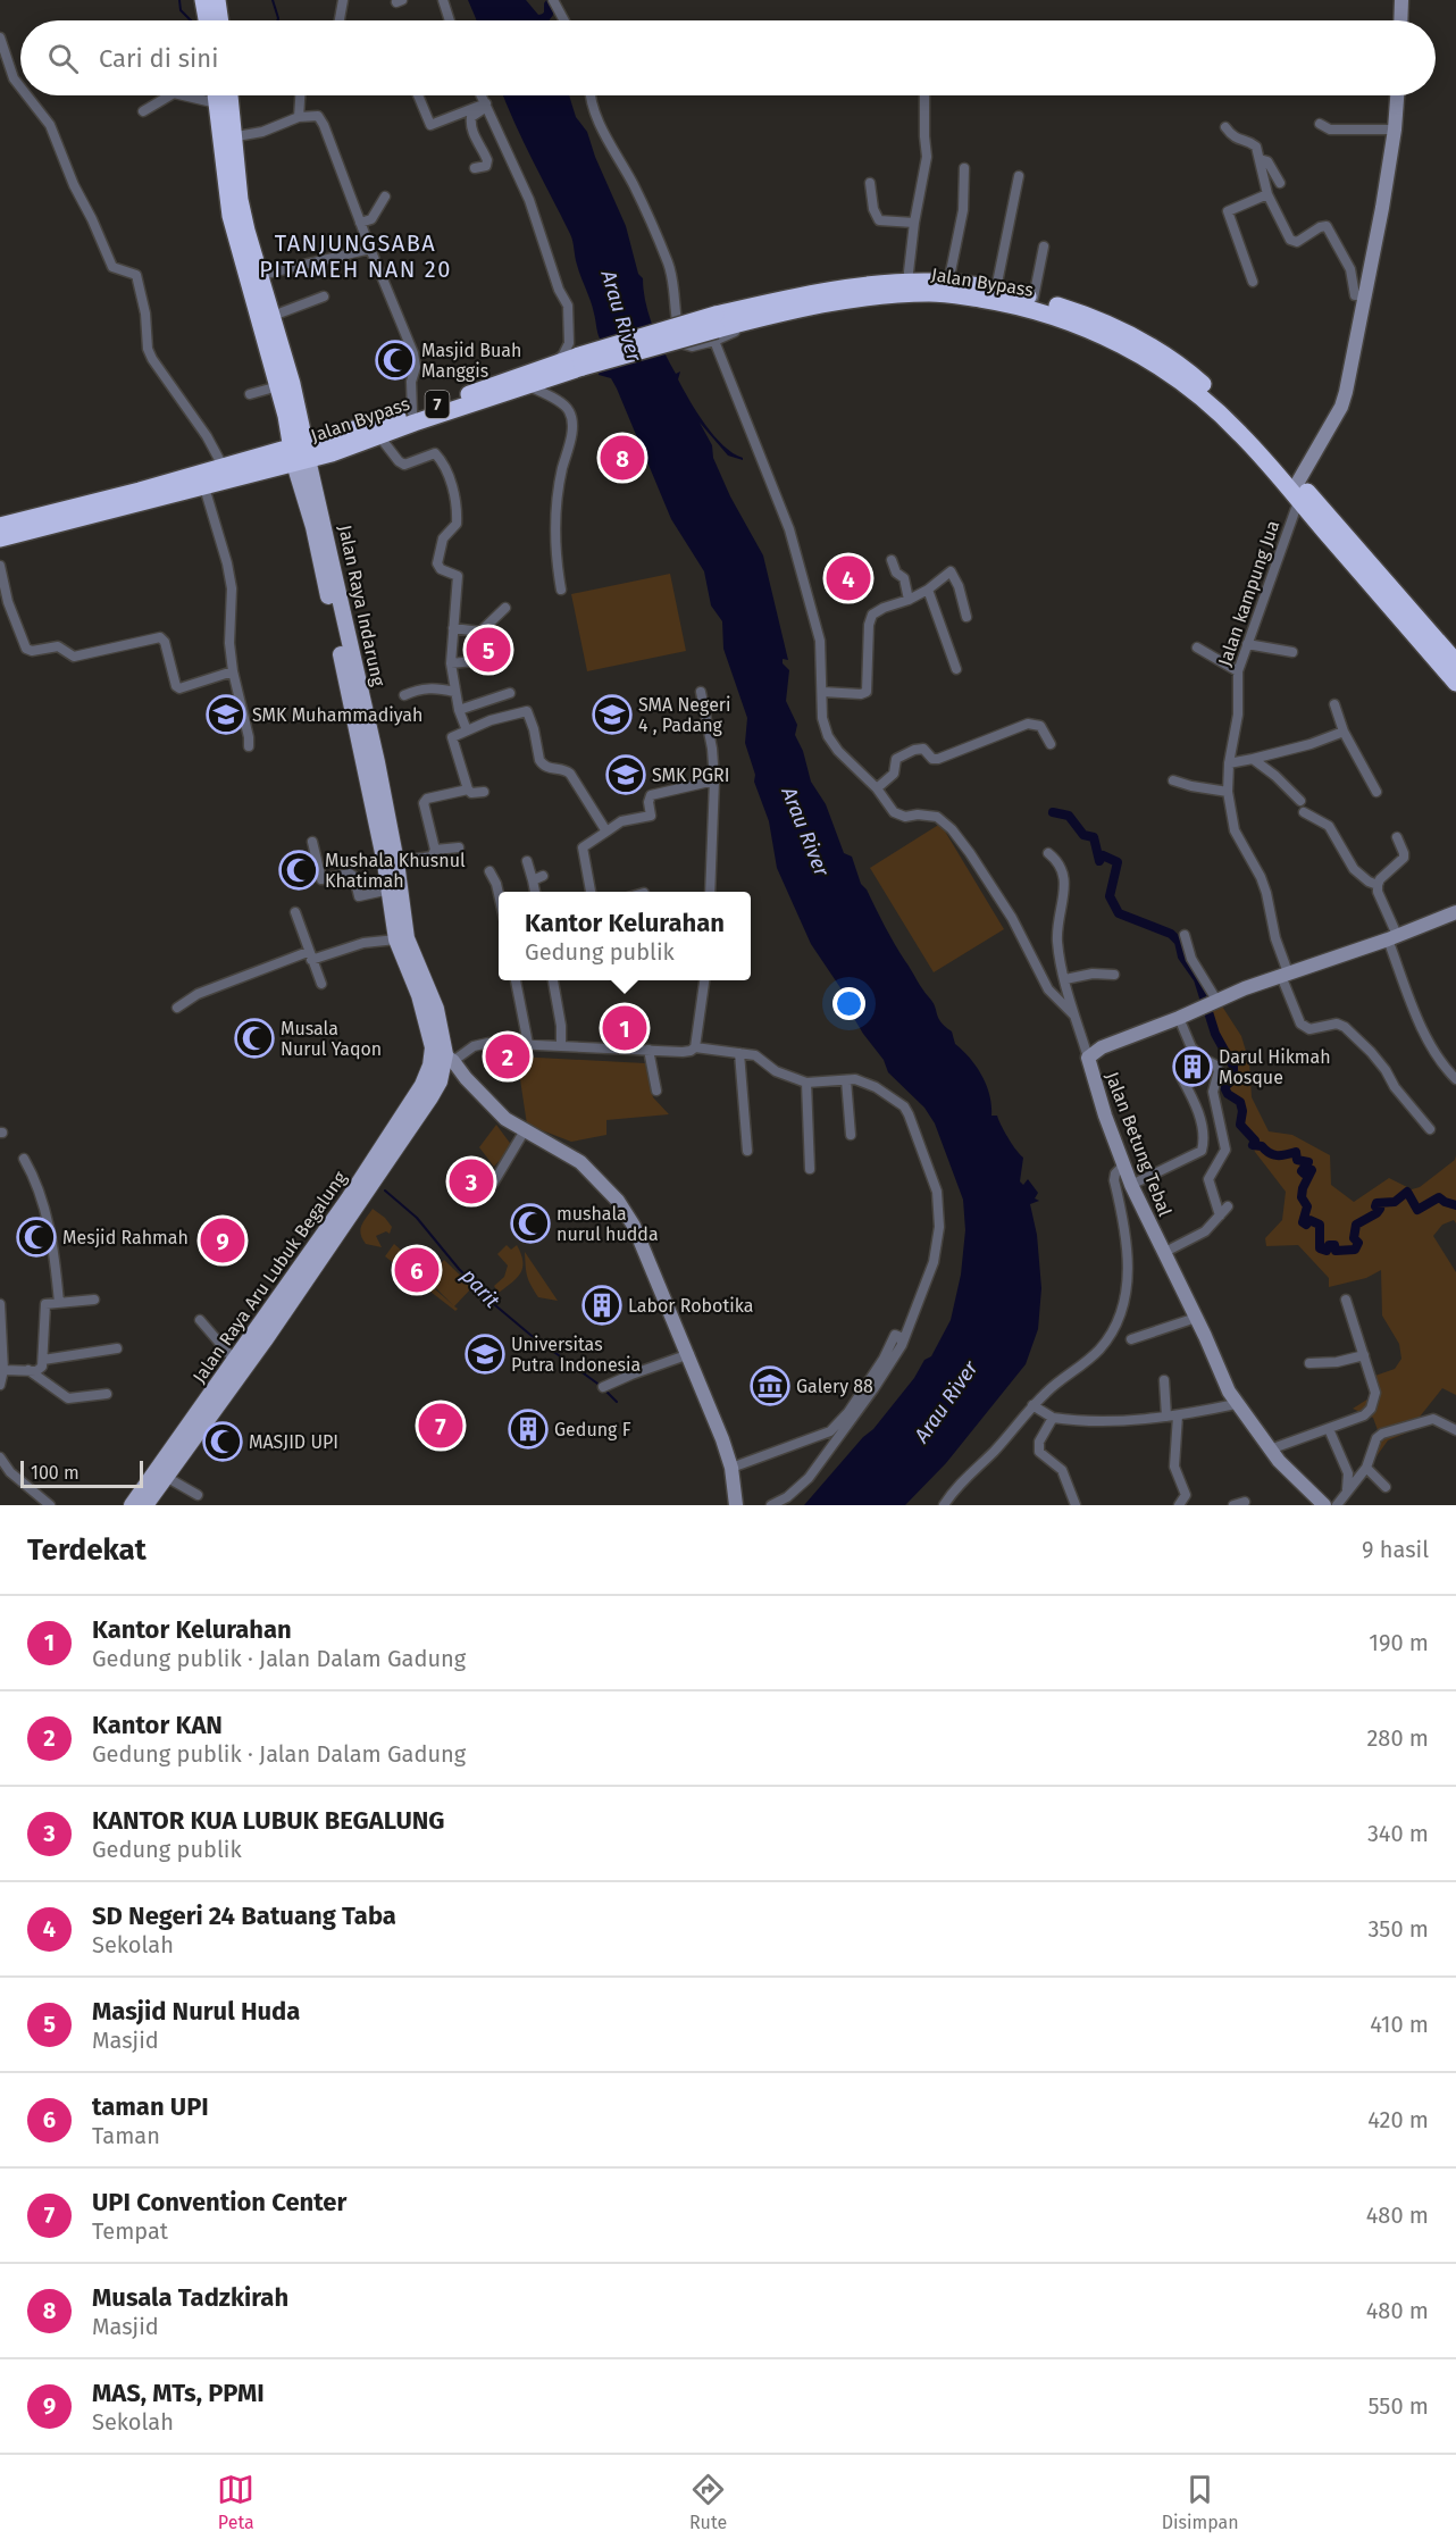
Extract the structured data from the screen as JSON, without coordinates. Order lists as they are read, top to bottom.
{
  "streets": {
    "highway": ["Jalan Bypass", "7", "Jalan Raya Indarung"],
    "main road": ["Jalan Raya Aru Lubuk Begalung"],
    "street": ["Jalan kampung Jua", "Jalan Betung Tebal"]
  },
  "crossings": [
    ["Jalan Bypass", "7"],
    ["Jalan Bypass", "Jalan kampung Jua"],
    ["Jalan Bypass", "Jalan Raya Indarung"],
    ["7", "Jalan Raya Indarung"],
    ["Jalan kampung Jua", "Jalan Betung Tebal"],
    ["Jalan Raya Indarung", "Jalan Raya Aru Lubuk Begalung"]
  ],
  "districts": ["TANJUNGSABA PITAMEH NAN 20"],
  "water": ["Arau River", "parit"],
  "places": {
    "mosque": [
      "Masjid Buah Manggis",
      "Mushala Khusnul Khatimah",
      "Musala Nurul Yaqon",
      "mushala nurul hudda",
      "Mesjid Rahmah",
      "MASJID UPI"
    ],
    "school or university": [
      "SMK Muhammadiyah",
      "SMA Negeri 4 , Padang",
      "SMK PGRI",
      "Universitas Putra Indonesia"
    ],
    "building": ["Darul Hikmah Mosque", "Labor Robotika", "Gedung F"],
    "museum": ["Galery 88"]
  },
  "scale_bar": "100 m",
  "page": {
    "search": "Cari di sini",
    "pins": [
      "8",
      "4",
      "5",
      "1",
      "2",
      "3",
      "9",
      "6",
      "7"
    ],
    "popup": ["Kantor Kelurahan", "Gedung publik"],
    "scale": "100 m",
    "heading": ["Terdekat", "9 hasil"],
    "list": [
      {
        "mark": "1",
        "name": "Kantor Kelurahan",
        "note": "Gedung publik · Jalan Dalam Gadung",
        "value": "190 m"
      },
      {
        "mark": "2",
        "name": "Kantor KAN",
        "note": "Gedung publik · Jalan Dalam Gadung",
        "value": "280 m"
      },
      {
        "mark": "3",
        "name": "KANTOR KUA LUBUK BEGALUNG",
        "note": "Gedung publik",
        "value": "340 m"
      },
      {
        "mark": "4",
        "name": "SD Negeri 24 Batuang Taba",
        "note": "Sekolah",
        "value": "350 m"
      },
      {
        "mark": "5",
        "name": "Masjid Nurul Huda",
        "note": "Masjid",
        "value": "410 m"
      },
      {
        "mark": "6",
        "name": "taman UPI",
        "note": "Taman",
        "value": "420 m"
      },
      {
        "mark": "7",
        "name": "UPI Convention Center",
        "note": "Tempat",
        "value": "480 m"
      },
      {
        "mark": "8",
        "name": "Musala Tadzkirah",
        "note": "Masjid",
        "value": "480 m"
      },
      {
        "mark": "9",
        "name": "MAS, MTs, PPMI",
        "note": "Sekolah",
        "value": "550 m"
      }
    ],
    "nav": ["Peta", "Rute", "Disimpan"]
  }
}
